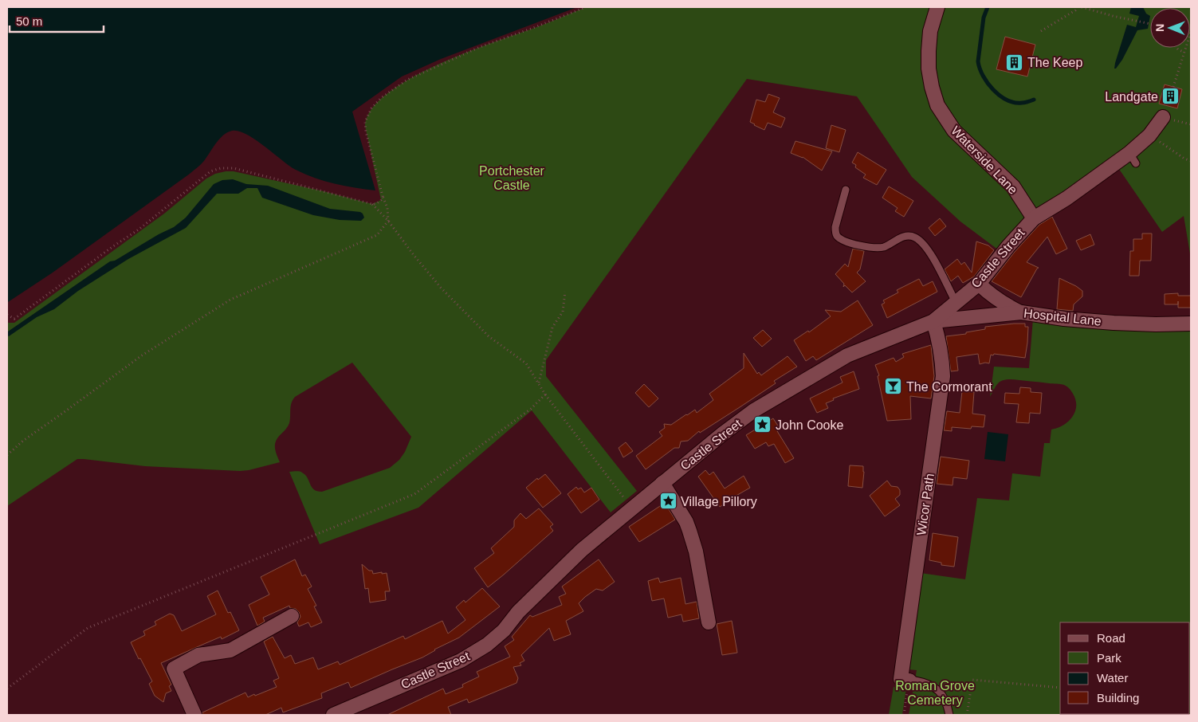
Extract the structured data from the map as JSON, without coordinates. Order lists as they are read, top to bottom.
{
  "streets": {
    "street": [
      "Waterside Lane",
      "Castle Street",
      "Hospital Lane",
      "Wicor Path"
    ]
  },
  "crossings": [
    ["Waterside Lane", "Castle Street"],
    ["Castle Street", "Hospital Lane"],
    ["Castle Street", "Wicor Path"],
    ["Hospital Lane", "Wicor Path"]
  ],
  "parks": ["Portchester Castle", "Roman Grove Cemetery"],
  "places": {
    "building": ["The Keep", "Landgate"],
    "bar": ["The Cormorant"],
    "place": ["John Cooke", "Village Pillory"]
  },
  "legend": [
    "Road",
    "Park",
    "Water",
    "Building"
  ],
  "scale_bar": "50 m",
  "north": "left"
}
